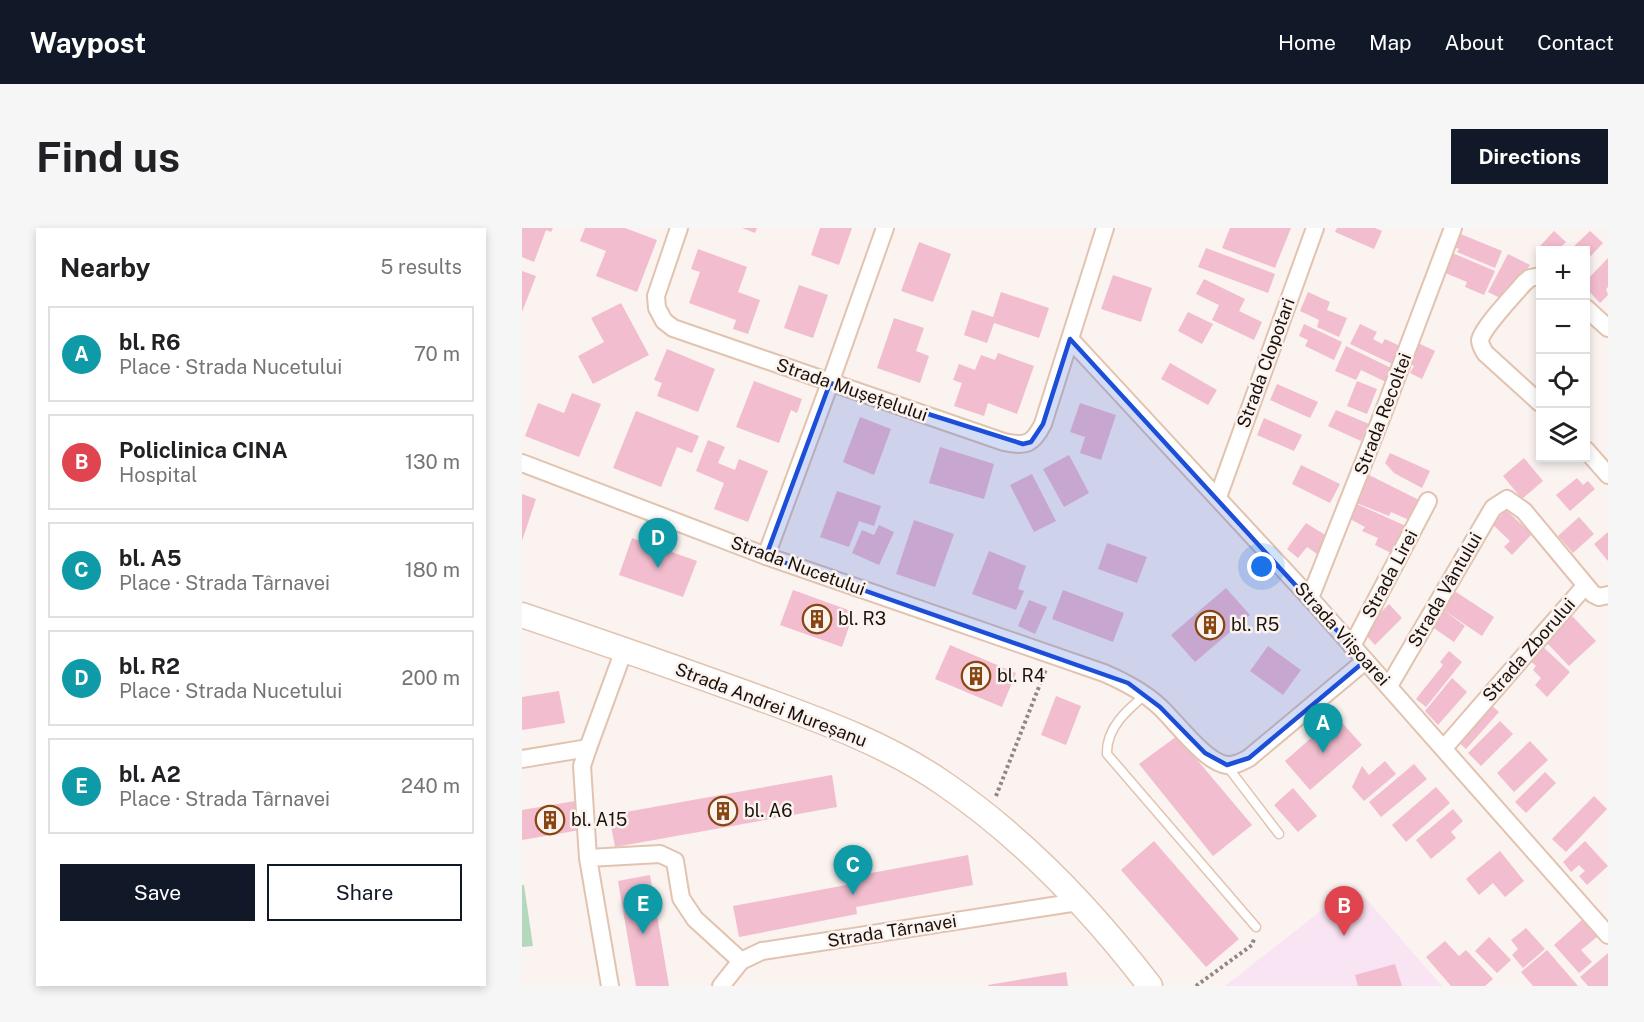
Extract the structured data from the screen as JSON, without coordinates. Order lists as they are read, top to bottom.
{
  "streets": {
    "street": [
      "Strada Clopotari",
      "Strada Mușețelului",
      "Strada Recoltei",
      "Strada Nucetului",
      "Strada Lirei",
      "Strada Vântului",
      "Strada Viișoarei",
      "Strada Zborului",
      "Strada Andrei Mureșanu",
      "Strada Târnavei"
    ]
  },
  "crossings": [
    ["Strada Clopotari", "Strada Viișoarei"],
    ["Strada Mușețelului", "Strada Viișoarei"],
    ["Strada Recoltei", "Strada Viișoarei"],
    ["Strada Lirei", "Strada Viișoarei"],
    ["Strada Vântului", "Strada Viișoarei"],
    ["Strada Vântului", "Strada Zborului"],
    ["Strada Viișoarei", "Strada Zborului"],
    ["Strada Andrei Mureșanu", "Strada Târnavei"]
  ],
  "places": {
    "building": [
      "bl. R3",
      "bl. R5",
      "bl. R4",
      "bl. A6",
      "bl. A15"
    ]
  },
  "page": {
    "header": "Waypost",
    "nav": [
      "Home",
      "Map",
      "About",
      "Contact"
    ],
    "buttons": [
      "Directions",
      ["Save", "Share"]
    ],
    "title": "Find us",
    "heading": ["Nearby", "5 results"],
    "map_buttons": ["+", "−"],
    "list": [
      {
        "mark": "A",
        "name": "bl. R6",
        "note": "Place · Strada Nucetului",
        "value": "70 m"
      },
      {
        "mark": "B",
        "name": "Policlinica CINA",
        "note": "Hospital",
        "value": "130 m"
      },
      {
        "mark": "C",
        "name": "bl. A5",
        "note": "Place · Strada Târnavei",
        "value": "180 m"
      },
      {
        "mark": "D",
        "name": "bl. R2",
        "note": "Place · Strada Nucetului",
        "value": "200 m"
      },
      {
        "mark": "E",
        "name": "bl. A2",
        "note": "Place · Strada Târnavei",
        "value": "240 m"
      }
    ],
    "pins": [
      "D",
      "A",
      "C",
      "E",
      "B"
    ]
  }
}
